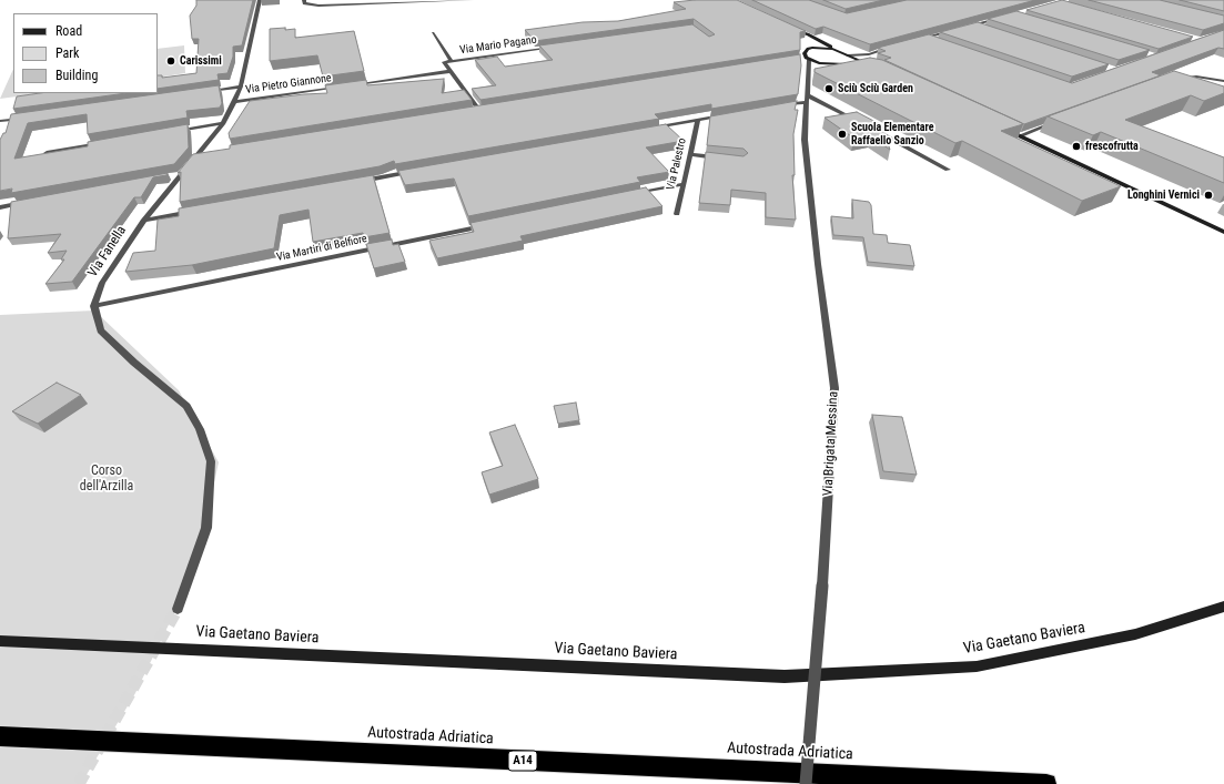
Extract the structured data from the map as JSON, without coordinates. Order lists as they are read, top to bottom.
{
  "streets": {
    "highway": ["Autostrada Adriatica", "A14"],
    "main road": ["Via Gaetano Baviera"],
    "street": [
      "Via Mario Pagano",
      "Via Pietro Giannone",
      "Via Palestro",
      "Via Martiri di Belfiore",
      "Via Fanella",
      "Via Brigata Messina"
    ]
  },
  "crossings": [
    ["Via Mario Pagano", "Via Pietro Giannone"],
    ["Via Pietro Giannone", "Via Fanella"],
    ["Via Martiri di Belfiore", "Via Fanella"]
  ],
  "parks": ["Corso dell'Arzilla"],
  "places": [
    "Carissimi",
    "Sciù Sciù Garden",
    "Scuola Elementare Raffaello Sanzio",
    "frescofrutta",
    "Longhini Vernici"
  ],
  "legend": ["Road", "Park", "Building"]
}
